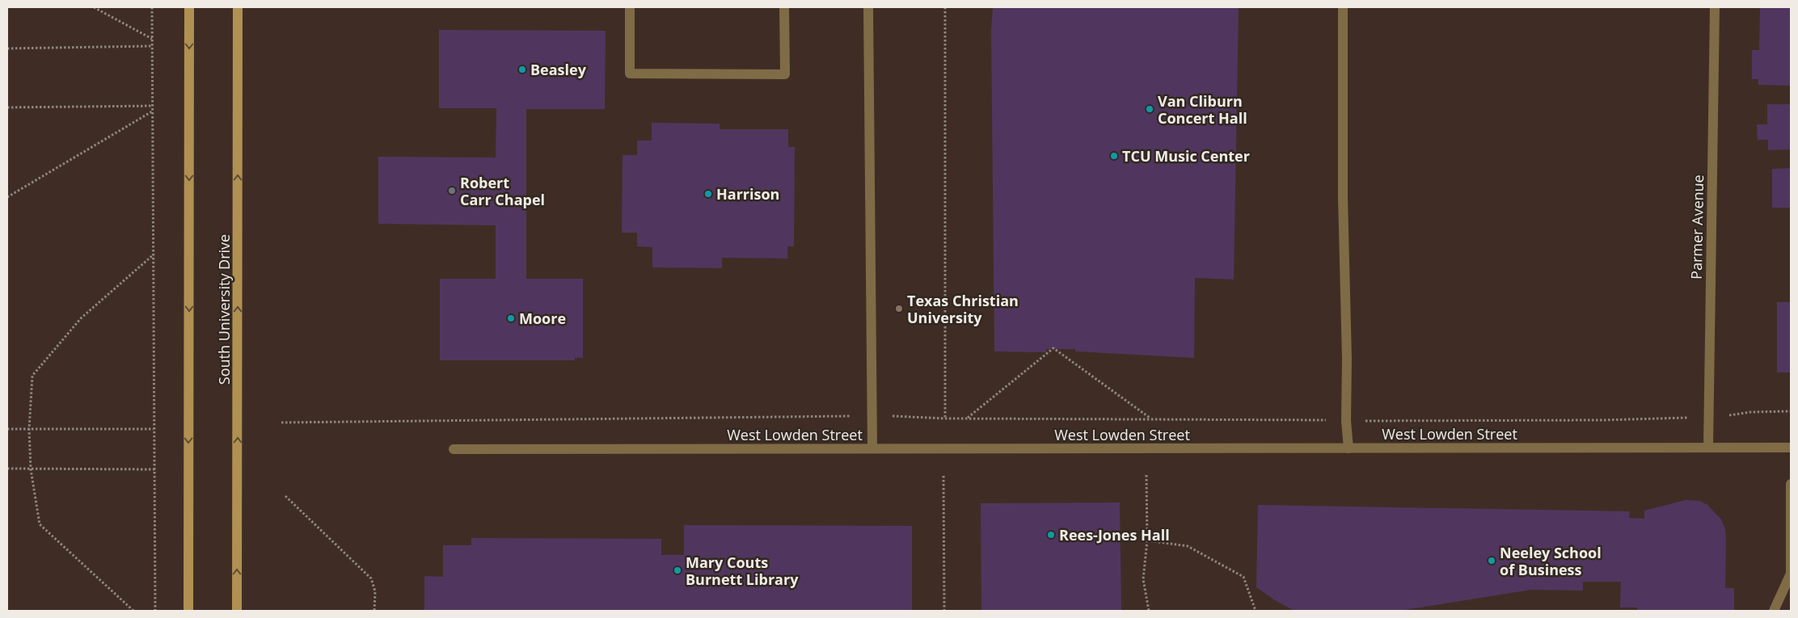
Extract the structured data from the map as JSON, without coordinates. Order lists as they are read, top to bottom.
{
  "streets": {
    "main road": ["South University Drive"],
    "street": ["Parmer Avenue", "West Lowden Street"]
  },
  "crossings": [
    ["Parmer Avenue", "West Lowden Street"]
  ],
  "places": [
    "Beasley",
    "Van Cliburn Concert Hall",
    "TCU Music Center",
    "Robert Carr Chapel",
    "Harrison",
    "Texas Christian University",
    "Moore",
    "Rees-Jones Hall",
    "Neeley School of Business",
    "Mary Couts Burnett Library"
  ]
}
